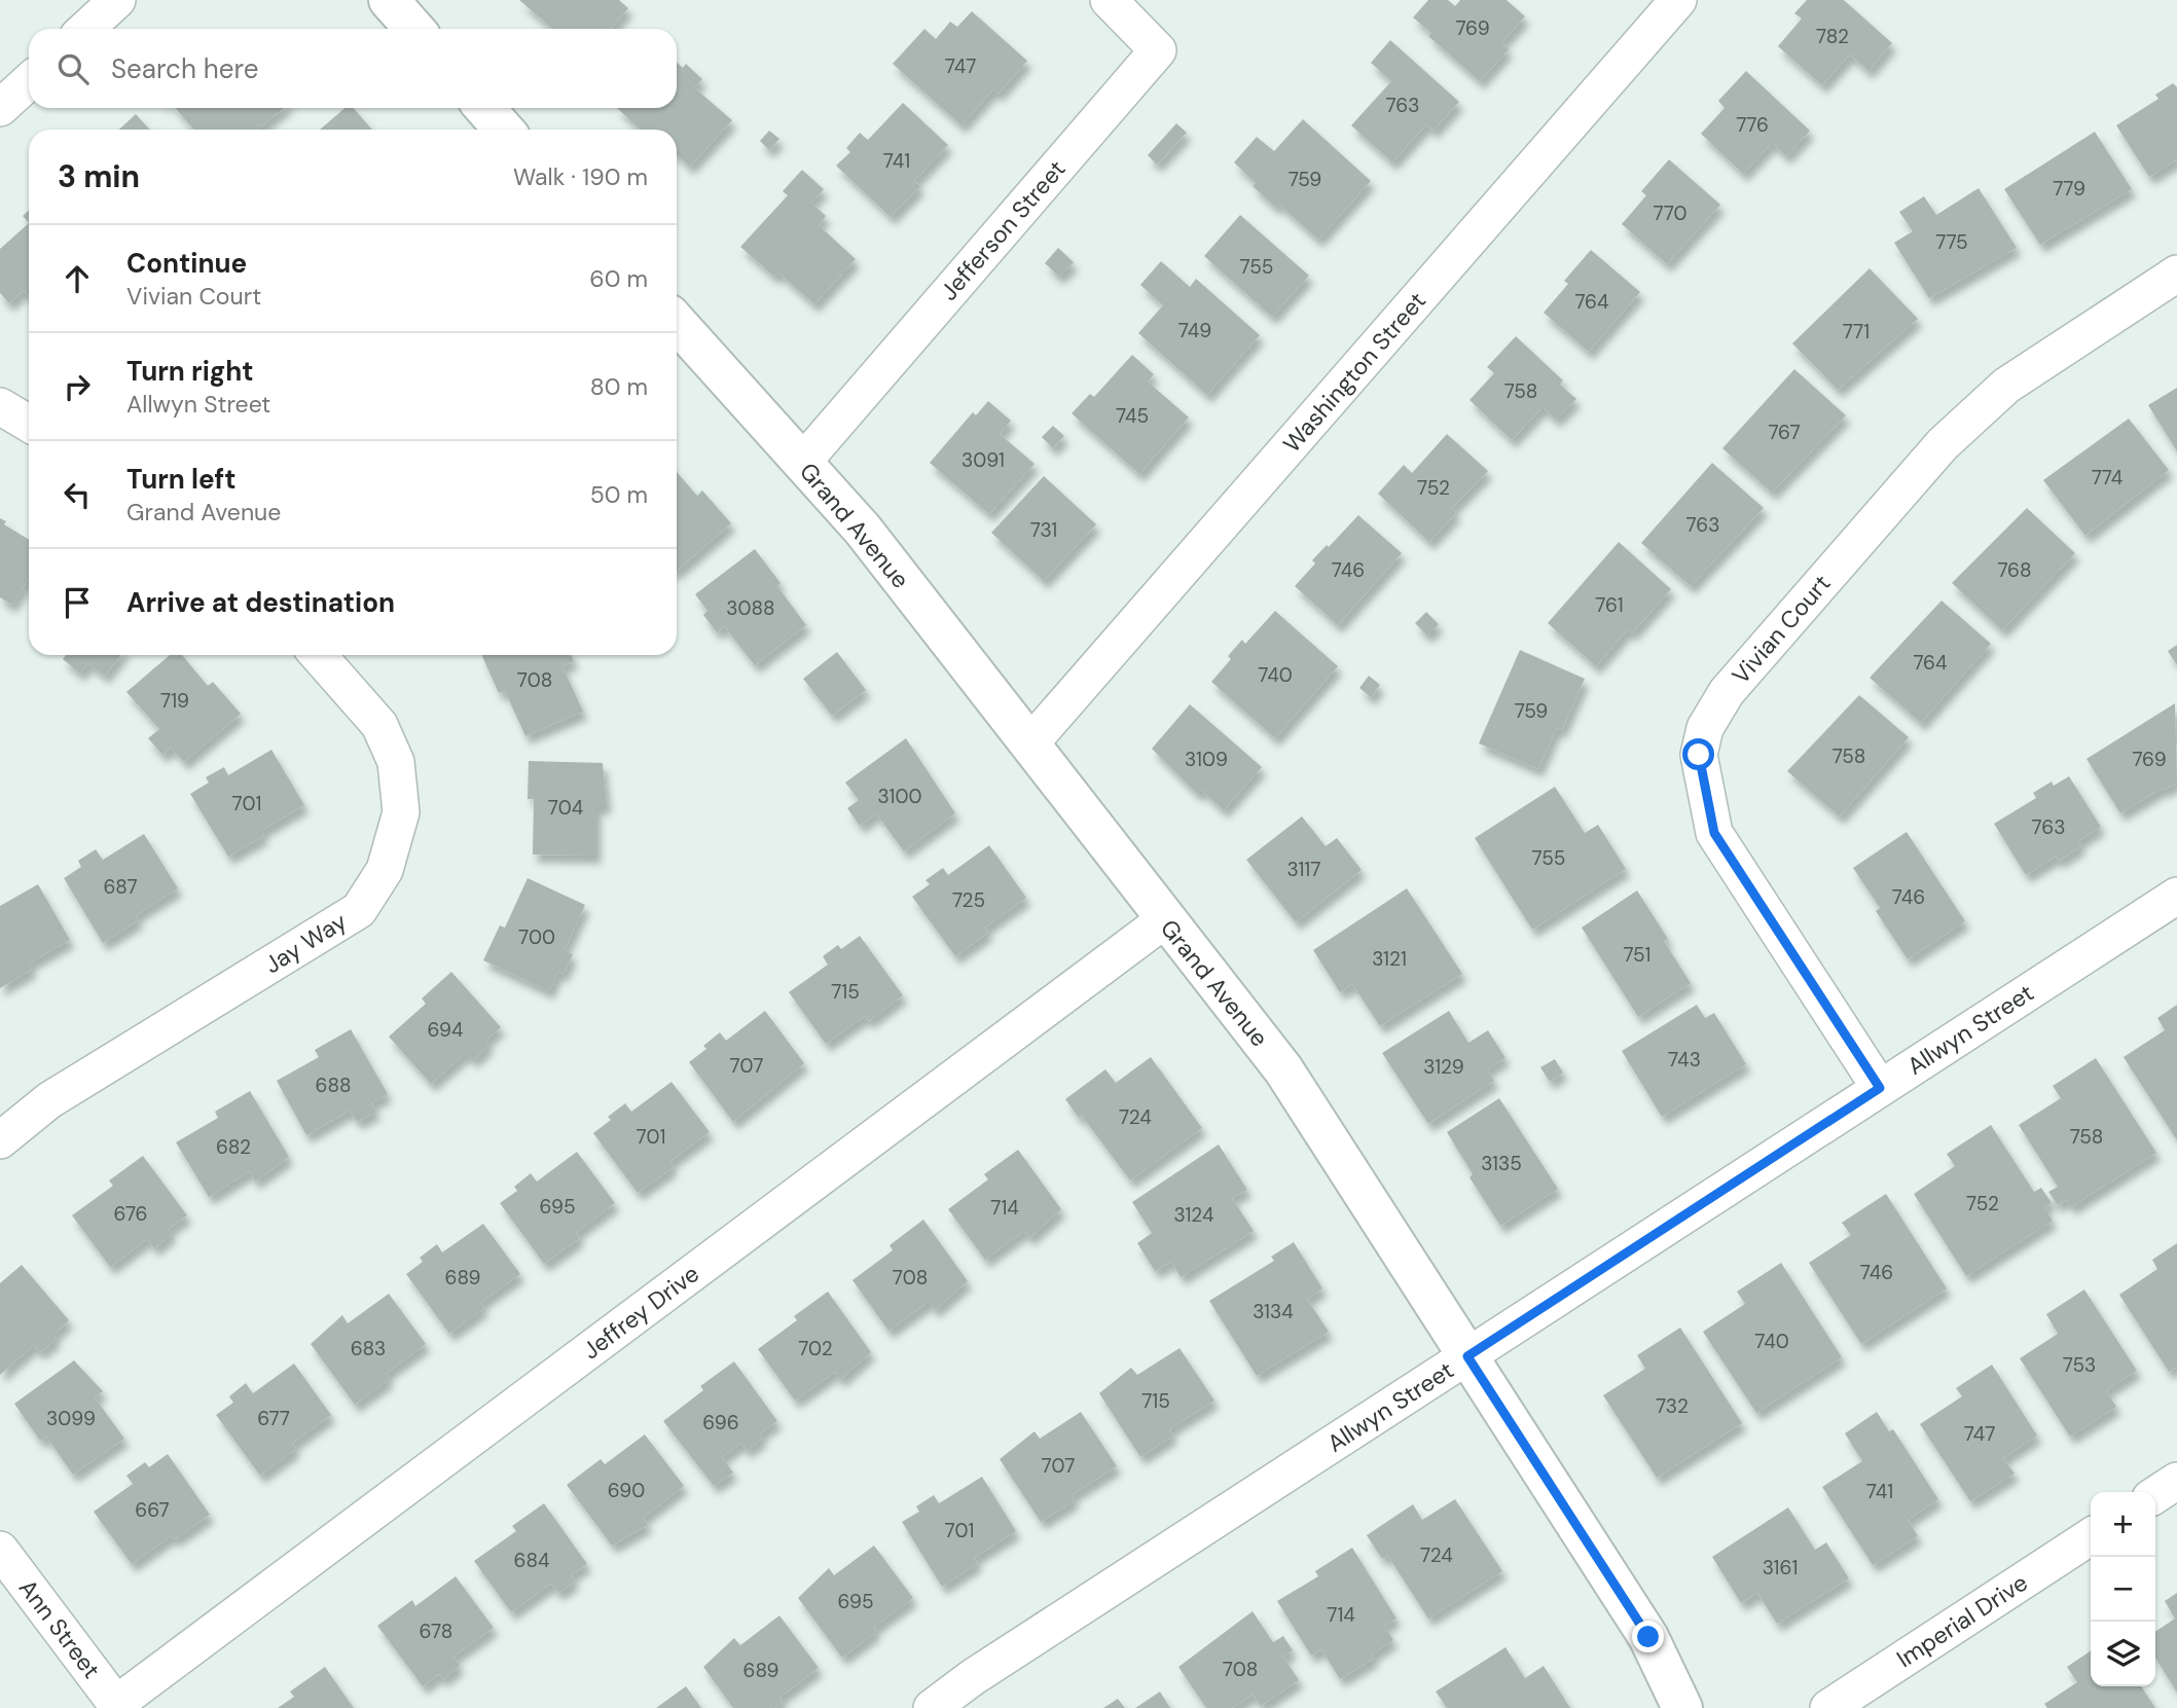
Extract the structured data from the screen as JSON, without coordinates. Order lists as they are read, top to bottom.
{
  "streets": {
    "street": [
      "Jefferson Street",
      "Washington Street",
      "Grand Avenue",
      "Vivian Court",
      "Jay Way",
      "Allwyn Street",
      "Jeffrey Drive",
      "Imperial Drive",
      "Ann Street"
    ]
  },
  "crossings": [
    ["Jefferson Street", "Grand Avenue"],
    ["Washington Street", "Grand Avenue"],
    ["Grand Avenue", "Allwyn Street"],
    ["Grand Avenue", "Jeffrey Drive"],
    ["Vivian Court", "Allwyn Street"],
    ["Jeffrey Drive", "Ann Street"]
  ],
  "house_numbers": [
    "769",
    "782",
    "747",
    "763",
    "776",
    "741",
    "759",
    "779",
    "770",
    "775",
    "755",
    "764",
    "749",
    "771",
    "758",
    "745",
    "767",
    "3091",
    "774",
    "752",
    "763",
    "731",
    "746",
    "768",
    "761",
    "3088",
    "764",
    "740",
    "708",
    "719",
    "759",
    "758",
    "3109",
    "769",
    "3100",
    "701",
    "704",
    "763",
    "755",
    "3117",
    "687",
    "746",
    "725",
    "700",
    "751",
    "3121",
    "715",
    "694",
    "743",
    "707",
    "3129",
    "688",
    "724",
    "701",
    "758",
    "682",
    "3135",
    "752",
    "695",
    "714",
    "676",
    "3124",
    "746",
    "689",
    "708",
    "3134",
    "740",
    "683",
    "702",
    "753",
    "715",
    "732",
    "3099",
    "677",
    "696",
    "747",
    "707",
    "690",
    "741",
    "667",
    "701",
    "724",
    "684",
    "3161",
    "695",
    "714",
    "678",
    "708",
    "689"
  ],
  "page": {
    "search": "Search here",
    "heading": ["3 min", "Walk · 190 m"],
    "list": [
      ["Continue", "Vivian Court", "60 m"],
      ["Turn right", "Allwyn Street", "80 m"],
      ["Turn left", "Grand Avenue", "50 m"],
      "Arrive at destination"
    ],
    "map_buttons": ["+", "−"]
  }
}
